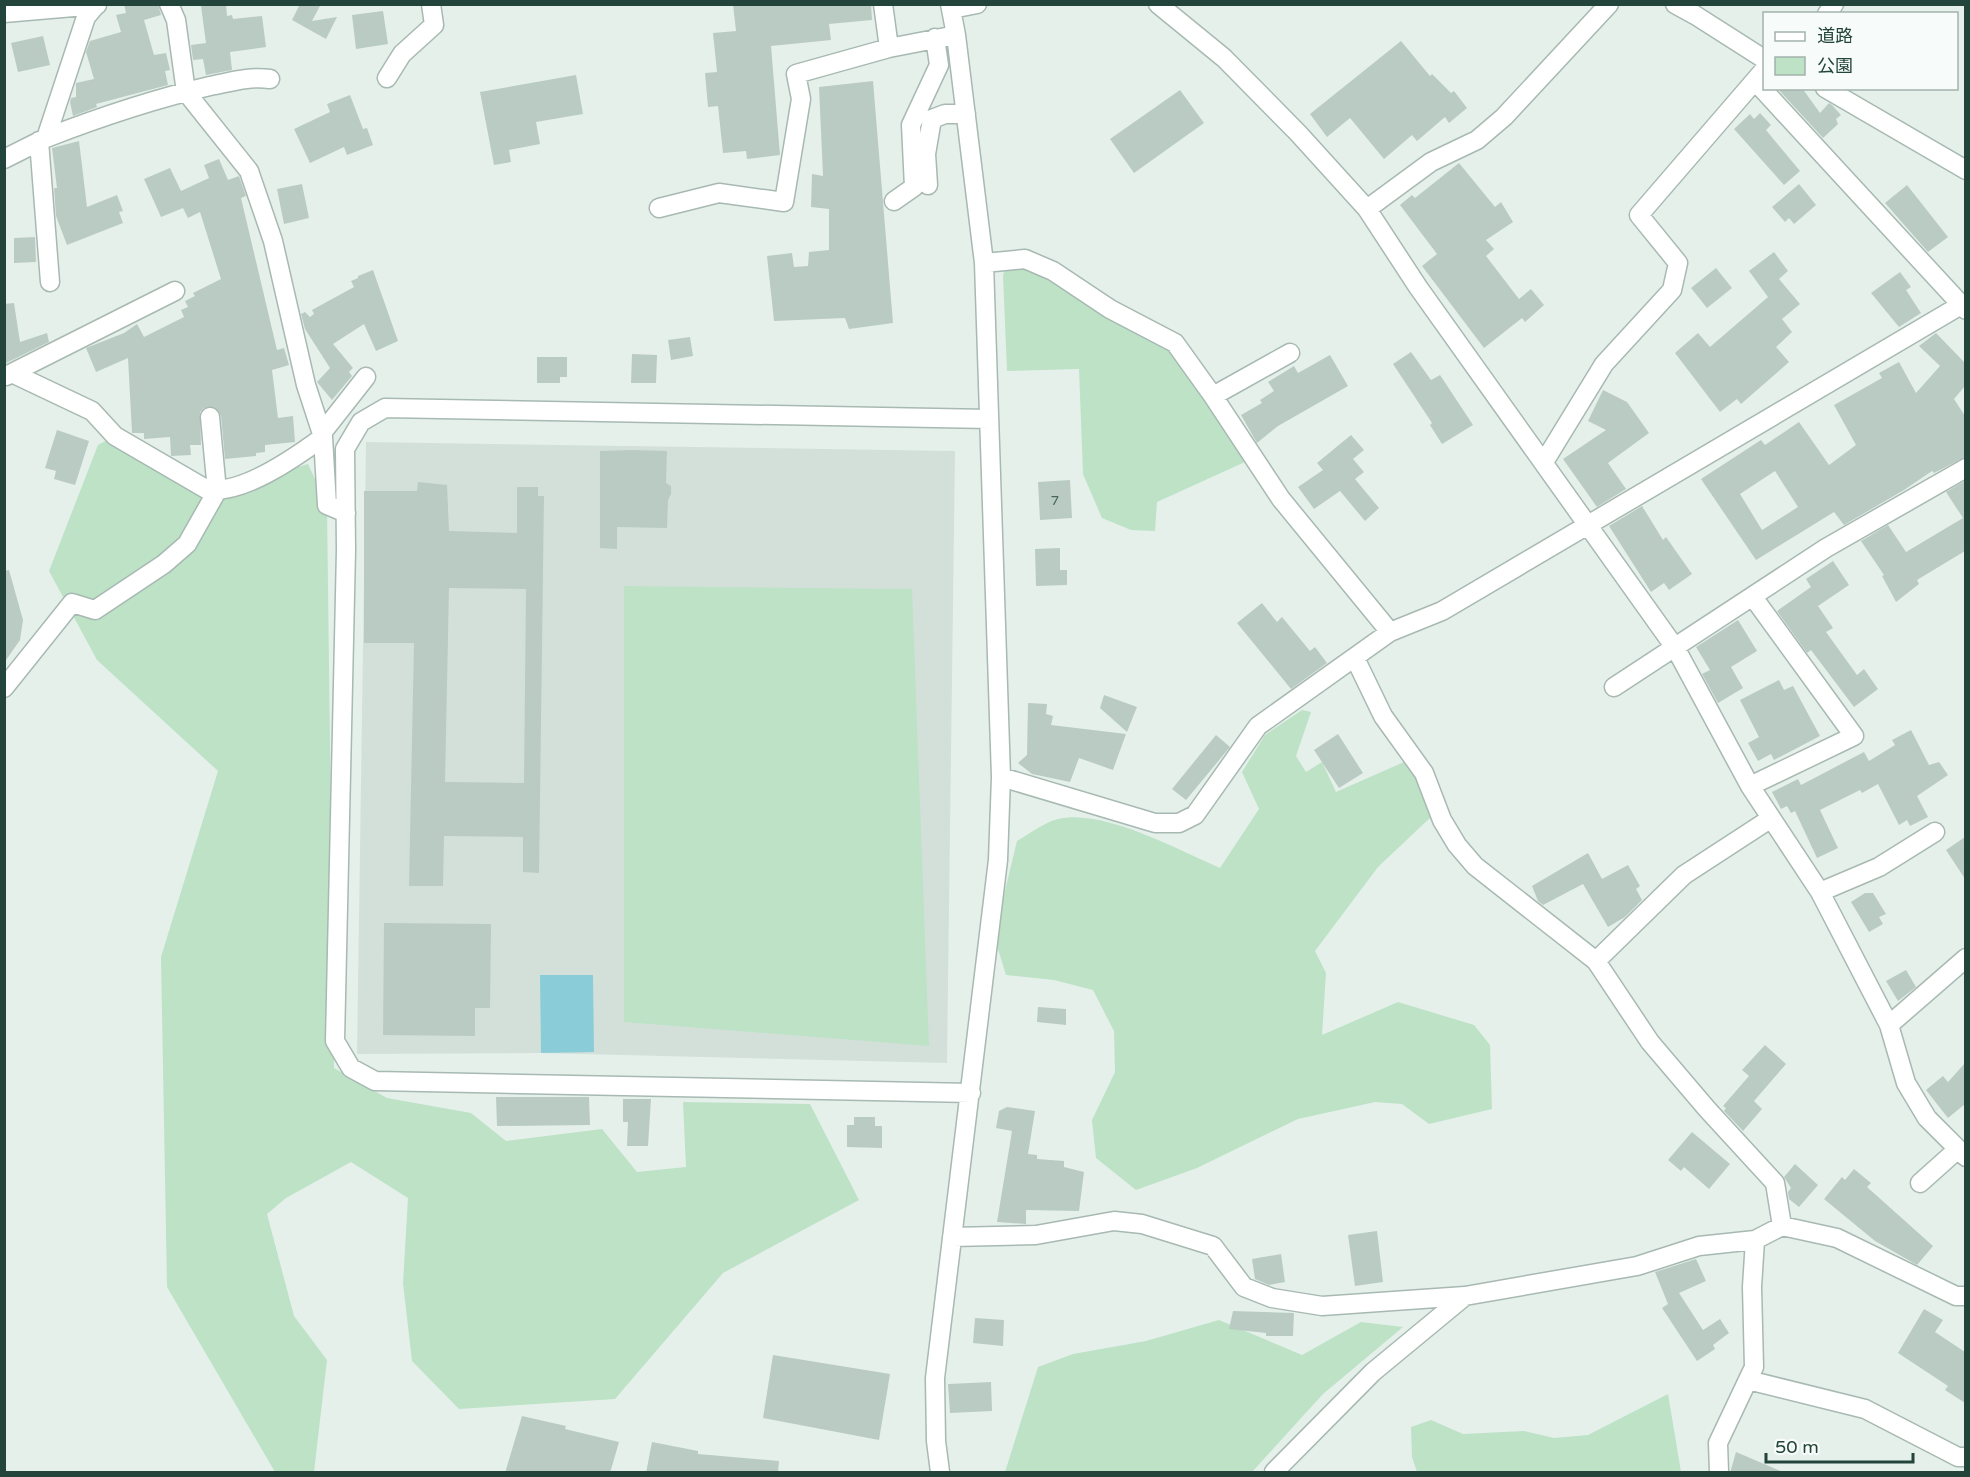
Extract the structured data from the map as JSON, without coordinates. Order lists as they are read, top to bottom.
{
  "house_numbers": ["7"],
  "legend": ["道路", "公園"],
  "scale_bar": "50 m"
}
